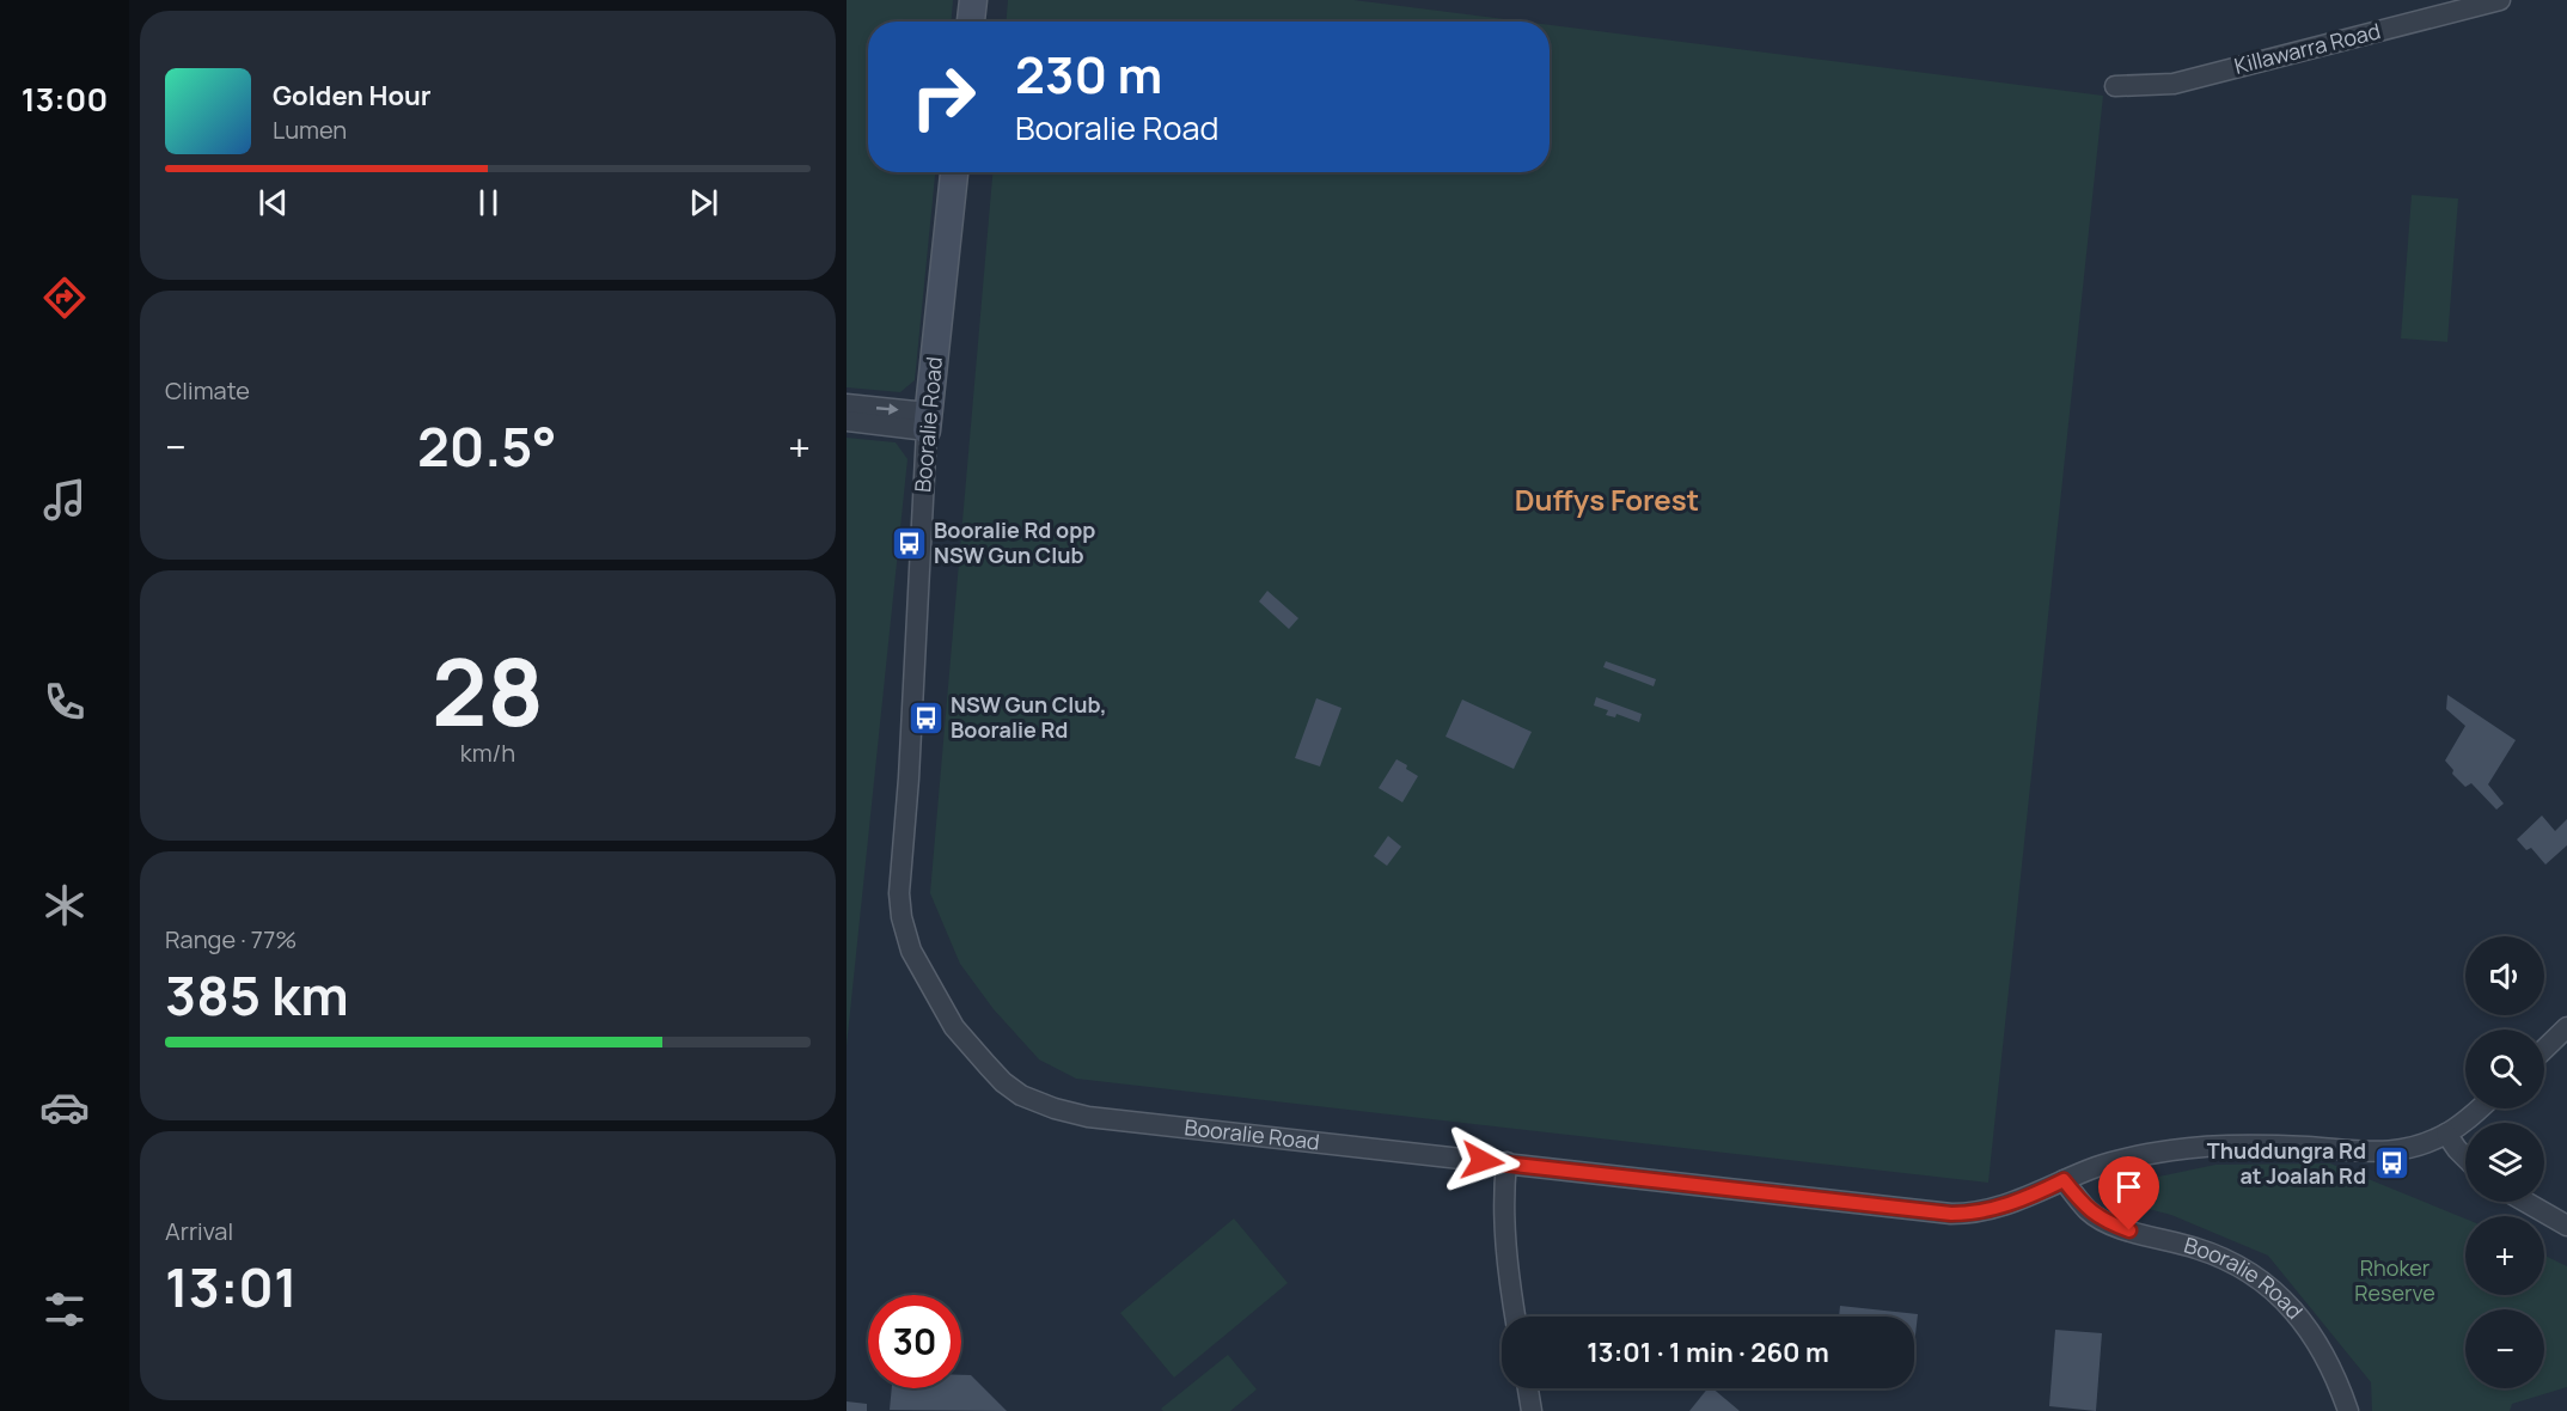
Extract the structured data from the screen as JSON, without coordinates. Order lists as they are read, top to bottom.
{
  "streets": {
    "street": ["Killawarra Road", "Booralie Road"]
  },
  "districts": ["Duffys Forest"],
  "parks": ["Rhoker Reserve"],
  "places": {
    "bus stop": ["Booralie Rd opp NSW Gun Club", "NSW Gun Club, Booralie Rd", "Thuddungra Rd at Joalah Rd"]
  },
  "page": {
    "tabs": "13:00",
    "turn": ["230 m", "Booralie Road"],
    "song": ["Golden Hour", "Lumen"],
    "tile": [
      "Climate",
      ["28", "km/h"],
      ["Range · 77%", "385 km"],
      ["Arrival", "13:01"]
    ],
    "heat": ["−", "20.5°", "+"],
    "map_buttons": ["+", "−"],
    "limit": "30",
    "trip": "13:01 · 1 min · 260 m"
  }
}
